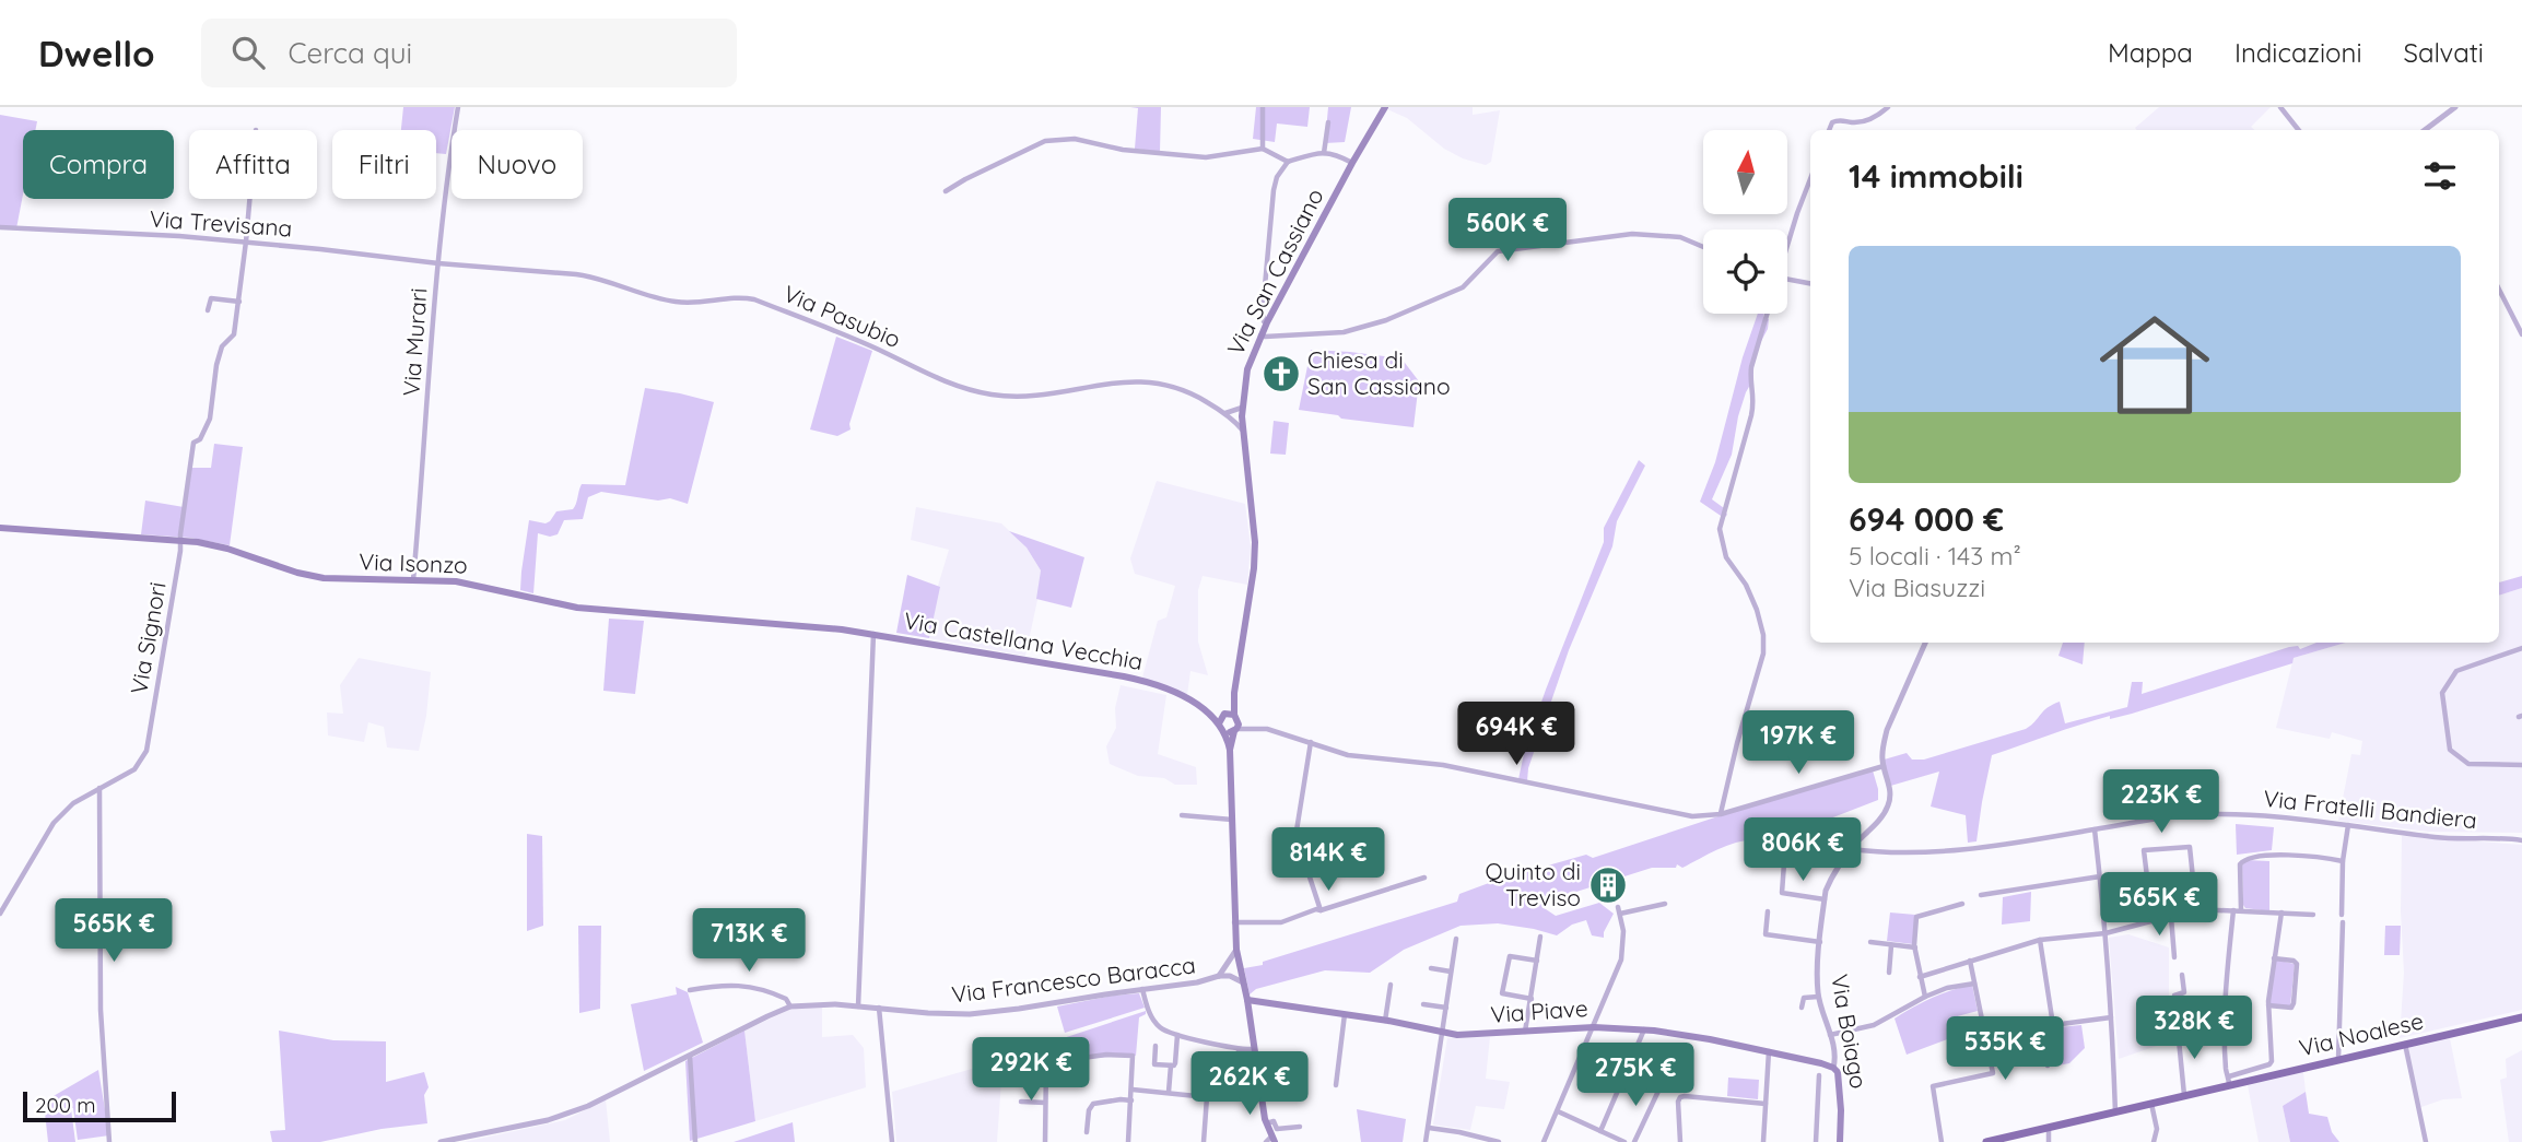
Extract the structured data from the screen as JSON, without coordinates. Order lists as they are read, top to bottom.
{
  "streets": {
    "main road": [
      "Via San Cassiano",
      "Via Isonzo",
      "Via Castellana Vecchia",
      "Via Piave",
      "Via Boiago",
      "Via Noalese"
    ],
    "street": [
      "Via Trevisana",
      "Via Pasubio",
      "Via Murari",
      "Via Signori",
      "Via Fratelli Bandiera",
      "Via Francesco Baracca"
    ]
  },
  "crossings": [
    ["Via Trevisana", "Via Pasubio"],
    ["Via Trevisana", "Via Murari"],
    ["Via Trevisana", "Via Signori"],
    ["Via San Cassiano", "Via Pasubio"],
    ["Via San Cassiano", "Via Castellana Vecchia"],
    ["Via Pasubio", "Via Murari"],
    ["Via Murari", "Via Isonzo"],
    ["Via Isonzo", "Via Signori"],
    ["Via Isonzo", "Via Castellana Vecchia"],
    ["Via Fratelli Bandiera", "Via Boiago"],
    ["Via Piave", "Via Boiago"]
  ],
  "places": {
    "church": ["Chiesa di San Cassiano"],
    "building": ["Quinto di Treviso"]
  },
  "scale_bar": "200 m",
  "north": "top",
  "page": {
    "header": "Dwello",
    "search": "Cerca qui",
    "nav": ["Mappa", "Indicazioni", "Salvati"],
    "chip": [
      "Compra",
      "Affitta",
      "Filtri",
      "Nuovo"
    ],
    "heading": "14 immobili",
    "price": [
      "560K €",
      "694K €",
      "197K €",
      "223K €",
      "806K €",
      "814K €",
      "565K €",
      "565K €",
      "713K €",
      "328K €",
      "535K €",
      "292K €",
      "275K €",
      "262K €"
    ],
    "list": [
      {
        "name": "694 000 €",
        "note": "5 locali · 143 m² · Via Biasuzzi"
      }
    ],
    "scale": "200 m"
  }
}
